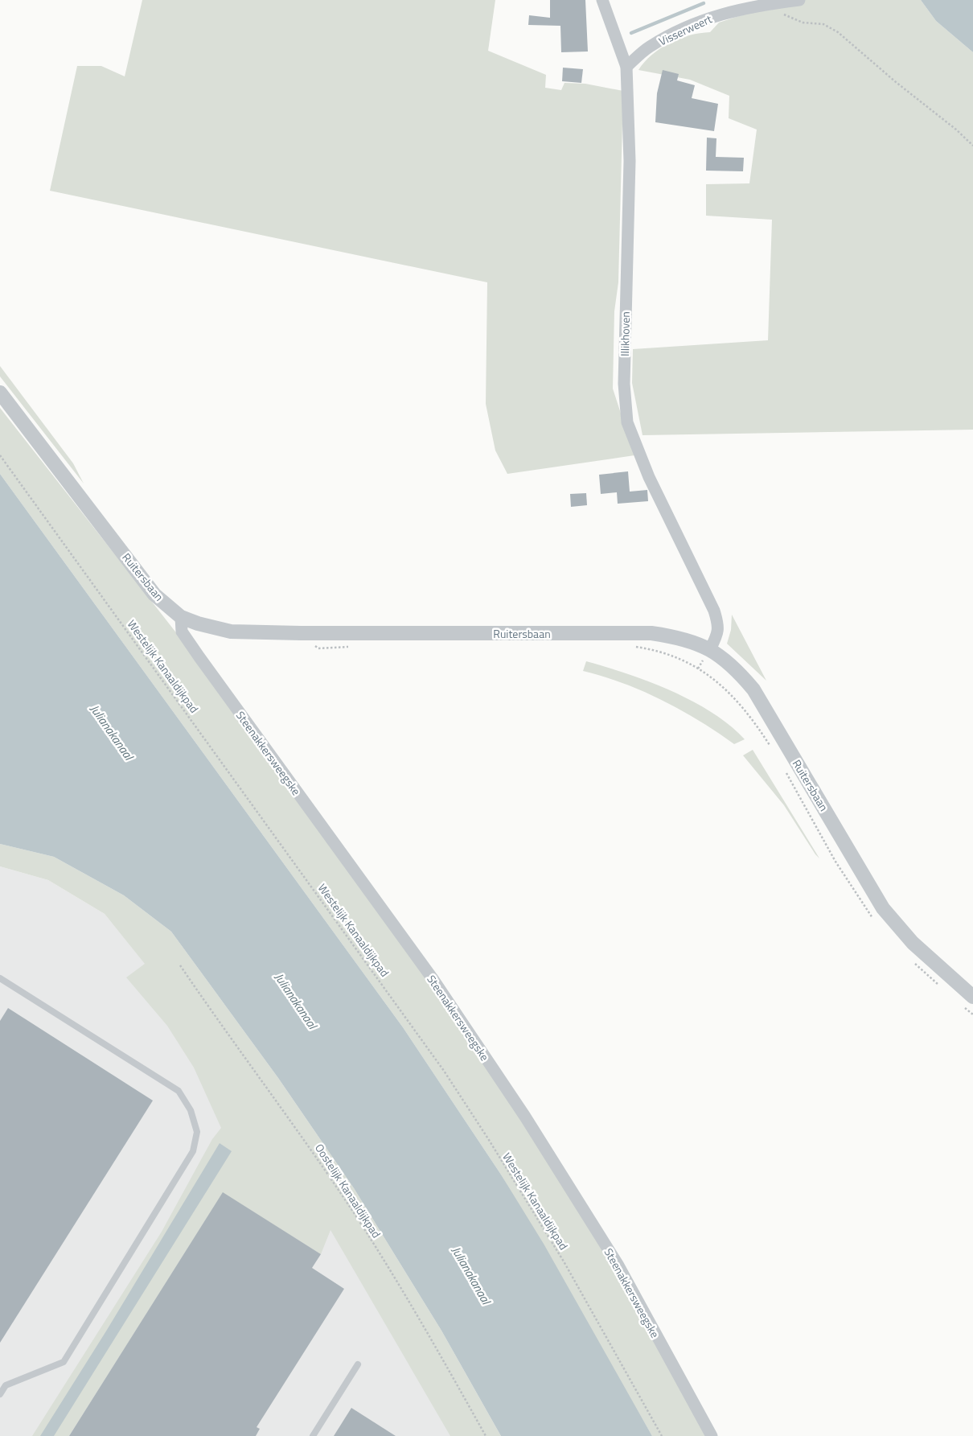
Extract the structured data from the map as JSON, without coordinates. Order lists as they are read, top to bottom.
{
  "streets": {
    "street": [
      "Visserweert",
      "Illikhoven",
      "Ruitersbaan",
      "Steenakkersweegske"
    ],
    "path": ["Westelijk Kanaaldijkpad", "Oostelijk Kanaaldijkpad"]
  },
  "crossings": [
    ["Visserweert", "Illikhoven"],
    ["Illikhoven", "Ruitersbaan"],
    ["Ruitersbaan", "Steenakkersweegske"]
  ],
  "water": ["Julianakanaal"]
}
